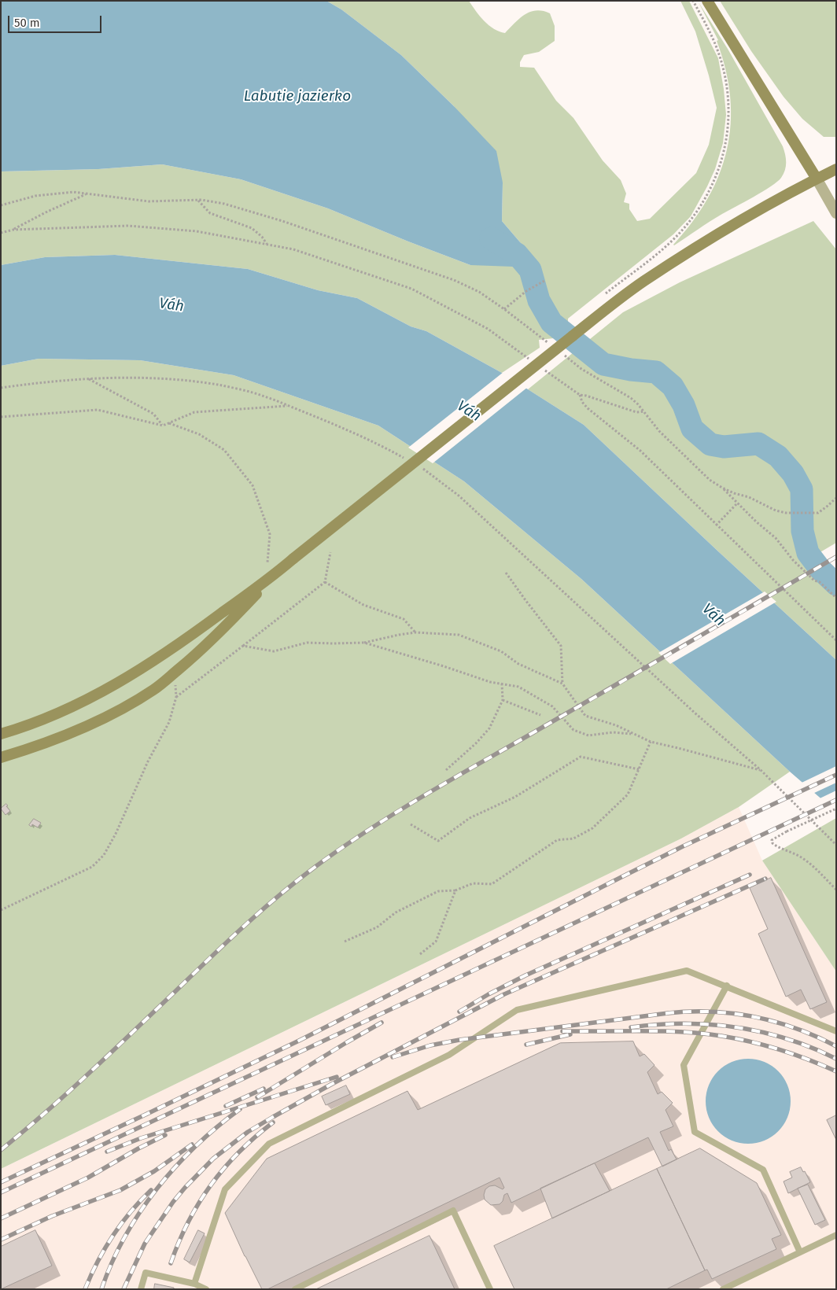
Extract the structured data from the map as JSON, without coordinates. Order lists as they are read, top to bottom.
{
  "water": ["Labutie jazierko", "Váh"],
  "scale_bar": "50 m"
}
